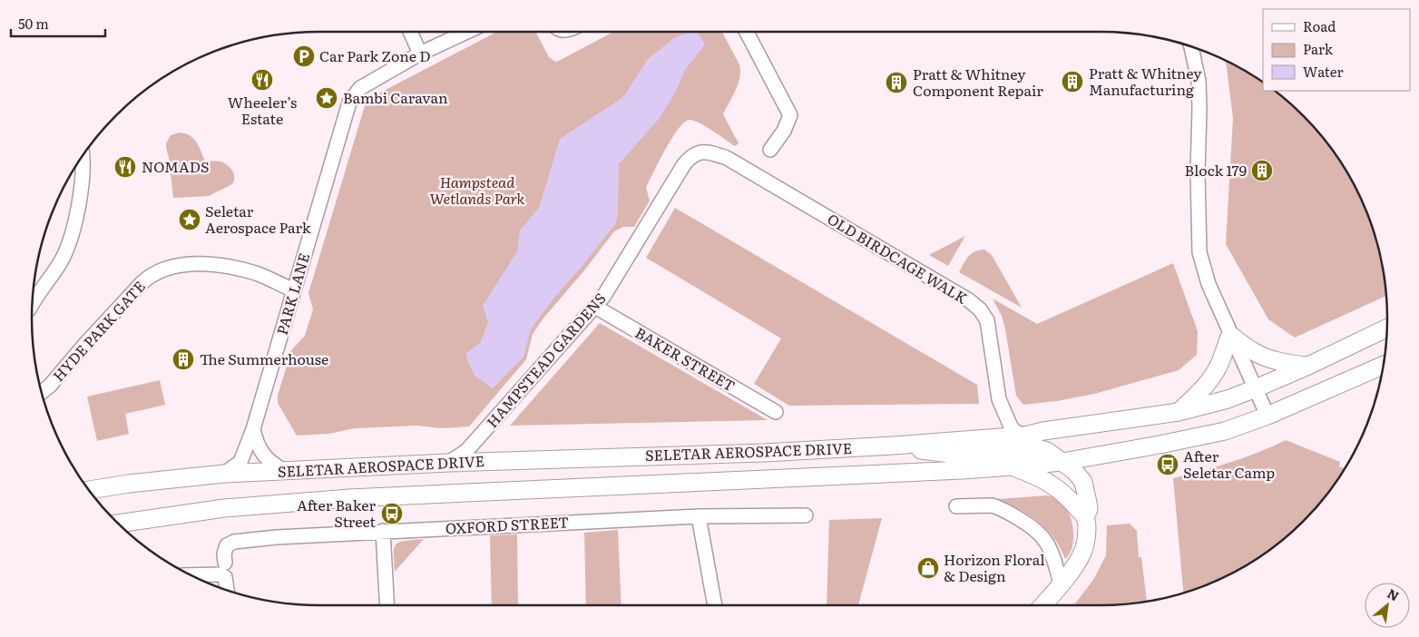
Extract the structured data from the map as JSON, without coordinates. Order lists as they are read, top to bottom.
{
  "streets": {
    "street": [
      "OLD BIRDCAGE WALK",
      "PARK LANE",
      "HYDE PARK GATE",
      "BAKER STREET",
      "HAMPSTEAD GARDENS",
      "SELETAR AEROSPACE DRIVE",
      "OXFORD STREET"
    ]
  },
  "crossings": [
    ["OLD BIRDCAGE WALK", "HAMPSTEAD GARDENS"],
    ["OLD BIRDCAGE WALK", "SELETAR AEROSPACE DRIVE"],
    ["PARK LANE", "HYDE PARK GATE"],
    ["PARK LANE", "SELETAR AEROSPACE DRIVE"],
    ["BAKER STREET", "HAMPSTEAD GARDENS"],
    ["HAMPSTEAD GARDENS", "SELETAR AEROSPACE DRIVE"]
  ],
  "parks": ["Hampstead Wetlands Park"],
  "places": {
    "parking": ["Car Park Zone D"],
    "restaurant": ["Wheeler’s Estate", "NOMADS"],
    "building": [
      "Pratt & Whitney Manufacturing",
      "Pratt & Whitney Component Repair",
      "Block 179",
      "The Summerhouse"
    ],
    "place": ["Bambi Caravan", "Seletar Aerospace Park"],
    "bus stop": ["After Seletar Camp", "After Baker Street"],
    "shop": ["Horizon Floral & Design"]
  },
  "legend": ["Road", "Park", "Water"],
  "scale_bar": "50 m",
  "north": "top right"
}
